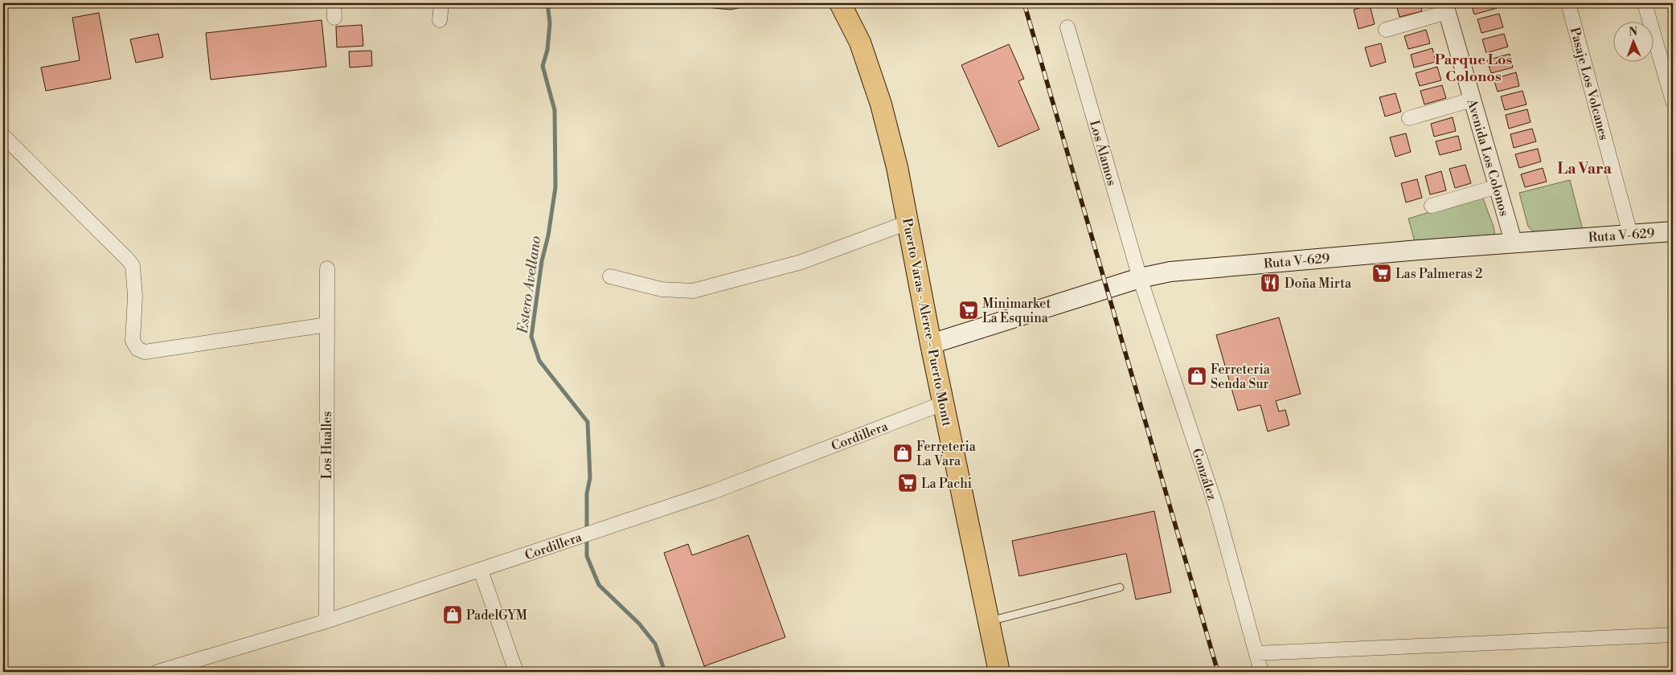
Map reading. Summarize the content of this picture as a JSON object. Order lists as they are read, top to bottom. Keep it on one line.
{"streets":{"main road":["Ruta V-629","Puerto Varas - Alerce - Puerto Montt"],"street":["Pasaje Los Volcanes","Los Álamos","Avenida Los Colonos","Cordillera","Los Hualles","González"]},"crossings":[["Pasaje Los Volcanes","Ruta V-629"],["Los Álamos","Ruta V-629"],["Los Álamos","González"],["Avenida Los Colonos","Ruta V-629"],["Ruta V-629","Puerto Varas - Alerce - Puerto Montt"],["Ruta V-629","González"],["Puerto Varas - Alerce - Puerto Montt","Cordillera"],["Cordillera","Los Hualles"]],"districts":["Parque Los Colonos","La Vara"],"water":["Estero Avellano"],"places":{"supermarket":["Las Palmeras 2","Minimarket La Esquina","La Pachi"],"restaurant":["Doña Mirta"],"shop":["Ferreteria Senda Sur","Ferreteria La Vara","PadelGYM"]},"north":"top"}
